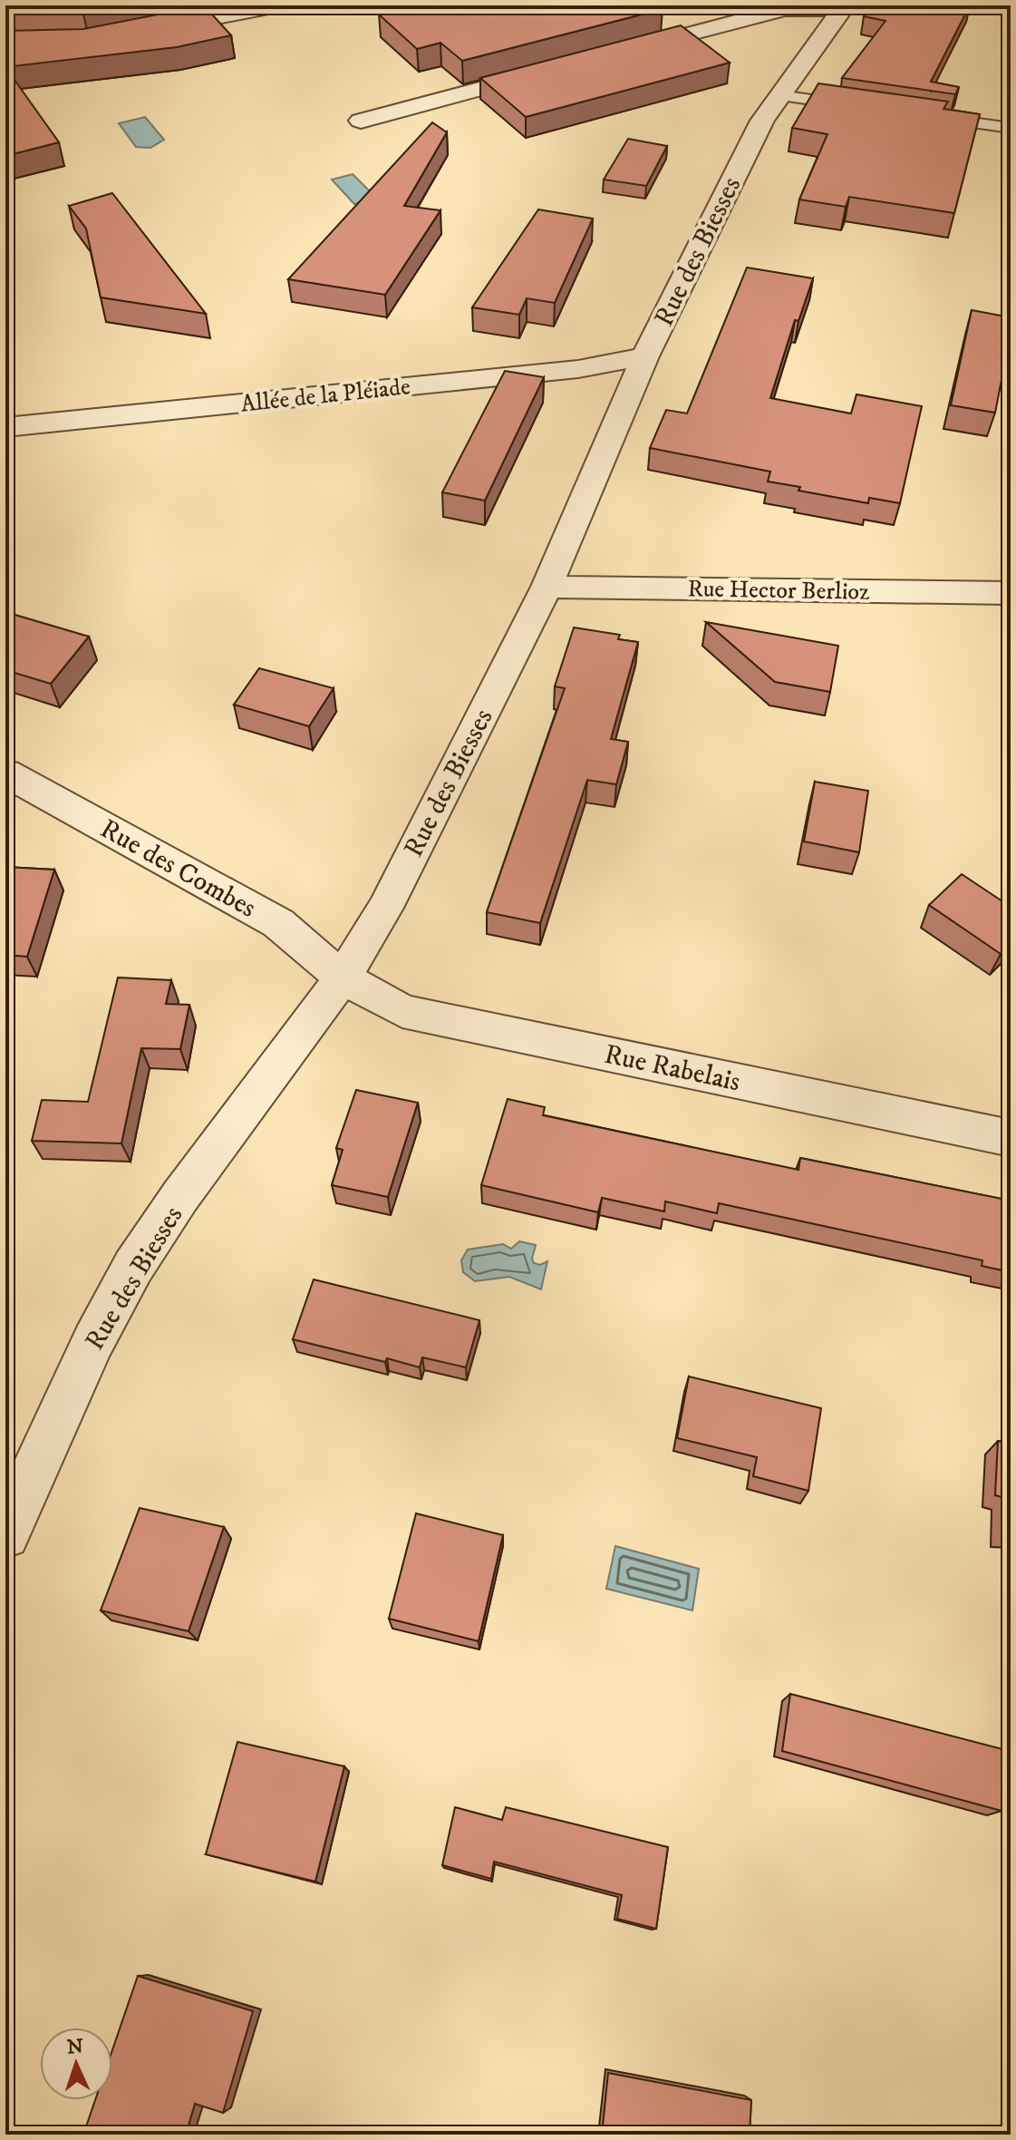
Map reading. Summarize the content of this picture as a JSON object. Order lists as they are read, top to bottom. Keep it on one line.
{"streets":{"street":["Rue des Biesses","Allée de la Pléiade","Rue Hector Berlioz","Rue des Combes","Rue Rabelais"]},"crossings":[["Rue des Biesses","Allée de la Pléiade"],["Rue des Biesses","Rue Hector Berlioz"],["Rue des Biesses","Rue des Combes"],["Rue des Biesses","Rue Rabelais"],["Rue des Combes","Rue Rabelais"]],"north":"top"}
